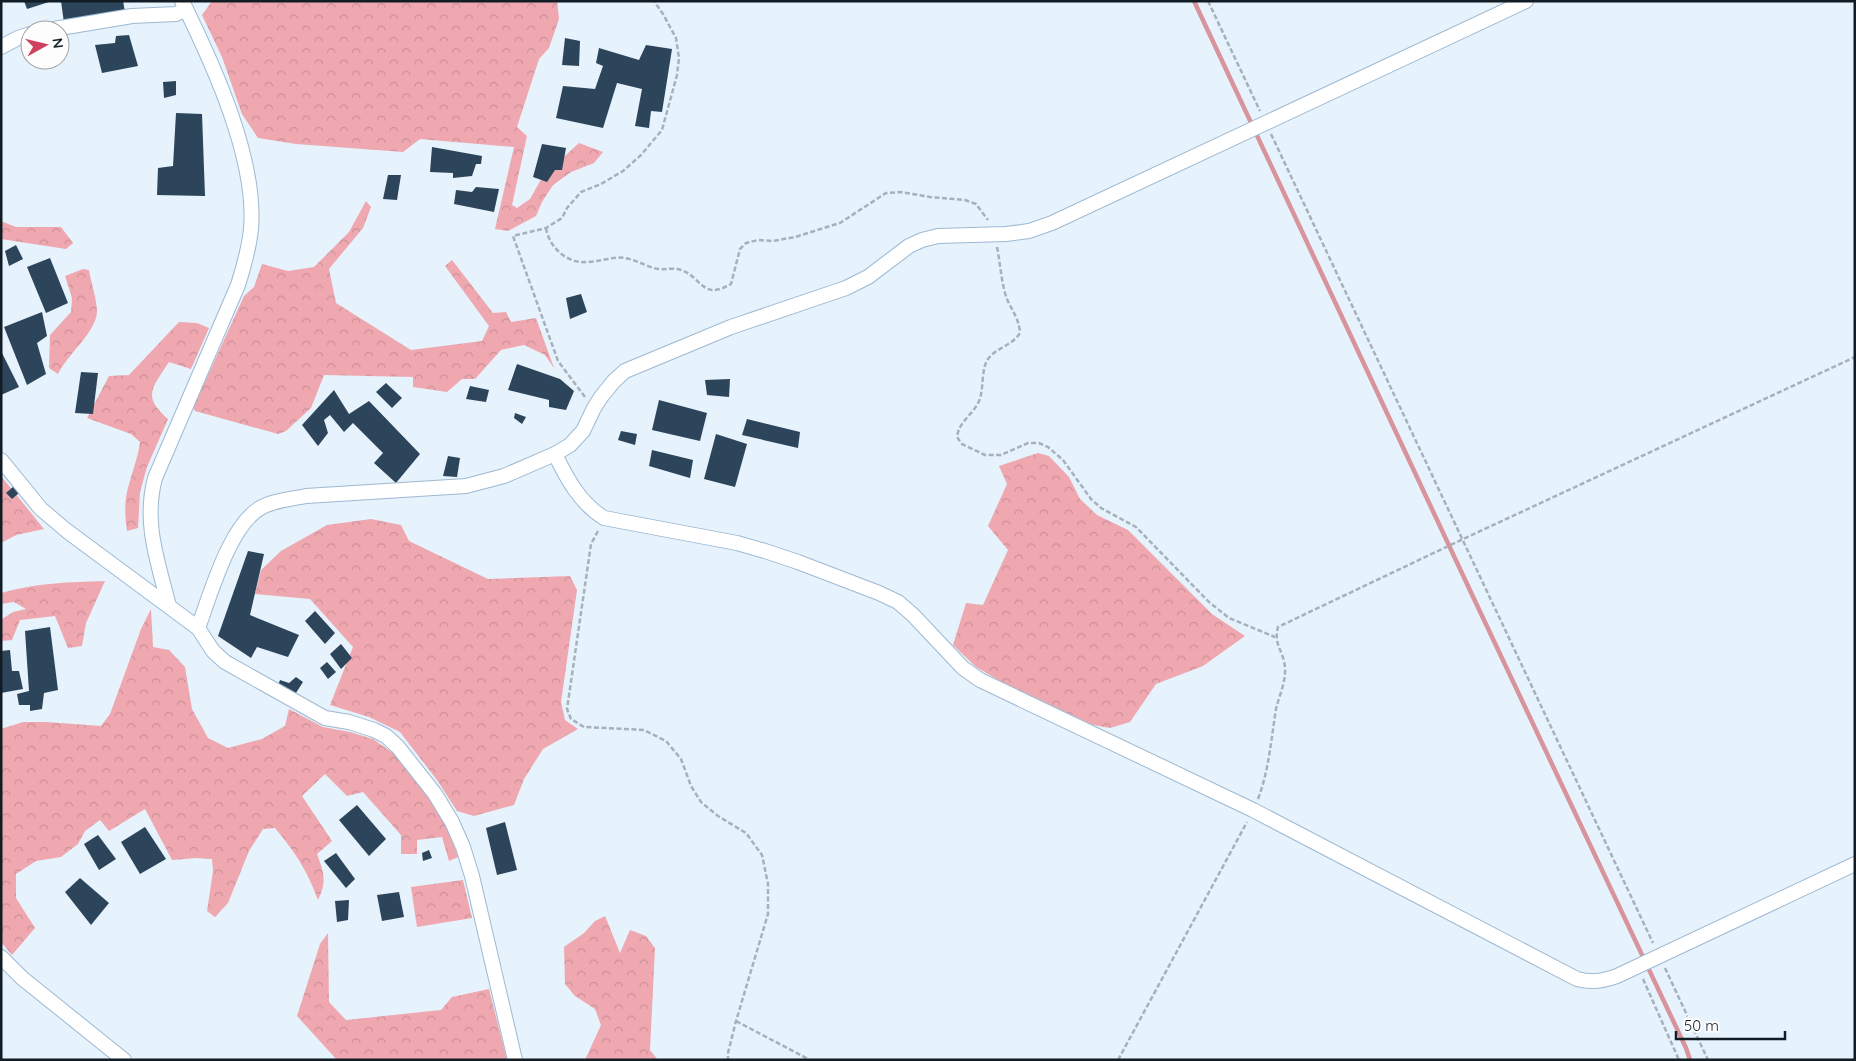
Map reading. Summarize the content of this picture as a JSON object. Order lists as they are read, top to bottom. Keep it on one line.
{"scale_bar":"50 m","north":"right"}
